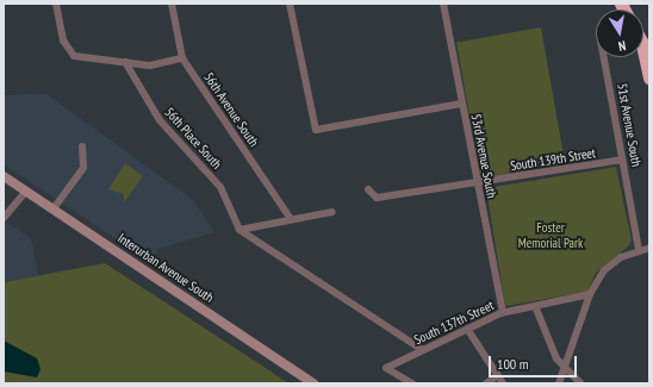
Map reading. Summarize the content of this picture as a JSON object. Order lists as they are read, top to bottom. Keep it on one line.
{"streets":{"main road":["Interurban Avenue South"],"street":["56th Avenue South","51st Avenue South","56th Place South","53rd Avenue South","South 139th Street","South 137th Street"]},"crossings":[["51st Avenue South","South 139th Street"],["53rd Avenue South","South 139th Street"],["53rd Avenue South","South 137th Street"]],"parks":["Foster Memorial Park"],"scale_bar":"100 m","north":"bottom"}
